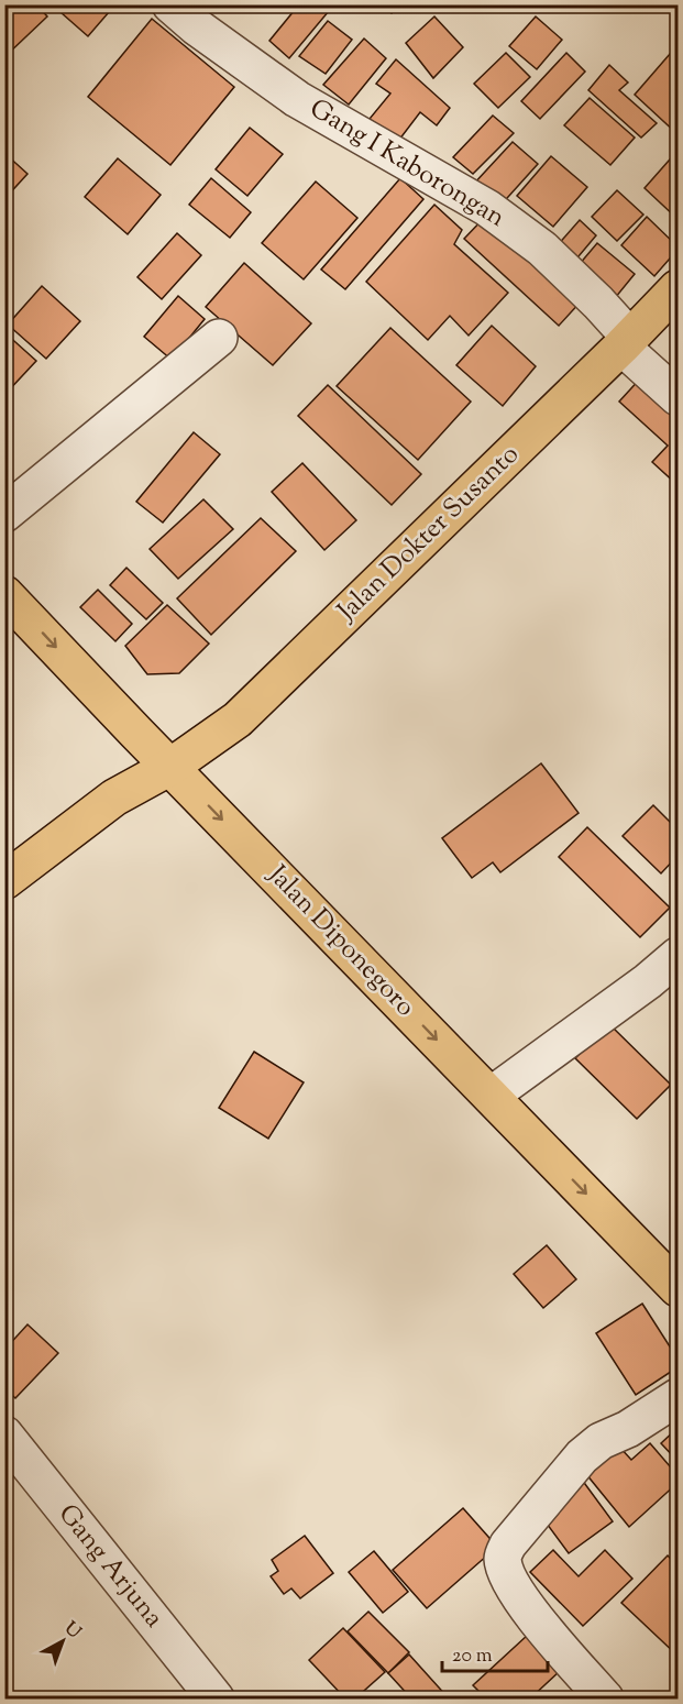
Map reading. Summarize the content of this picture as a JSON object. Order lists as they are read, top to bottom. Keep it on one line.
{"streets":{"main road":["Jalan Dokter Susanto","Jalan Diponegoro"],"street":["Gang I Kaborongan","Gang Arjuna"]},"crossings":[["Gang I Kaborongan","Jalan Dokter Susanto"],["Jalan Dokter Susanto","Jalan Diponegoro"]],"one_way":["Jalan Diponegoro"],"scale_bar":"20 m","north":"top right"}
